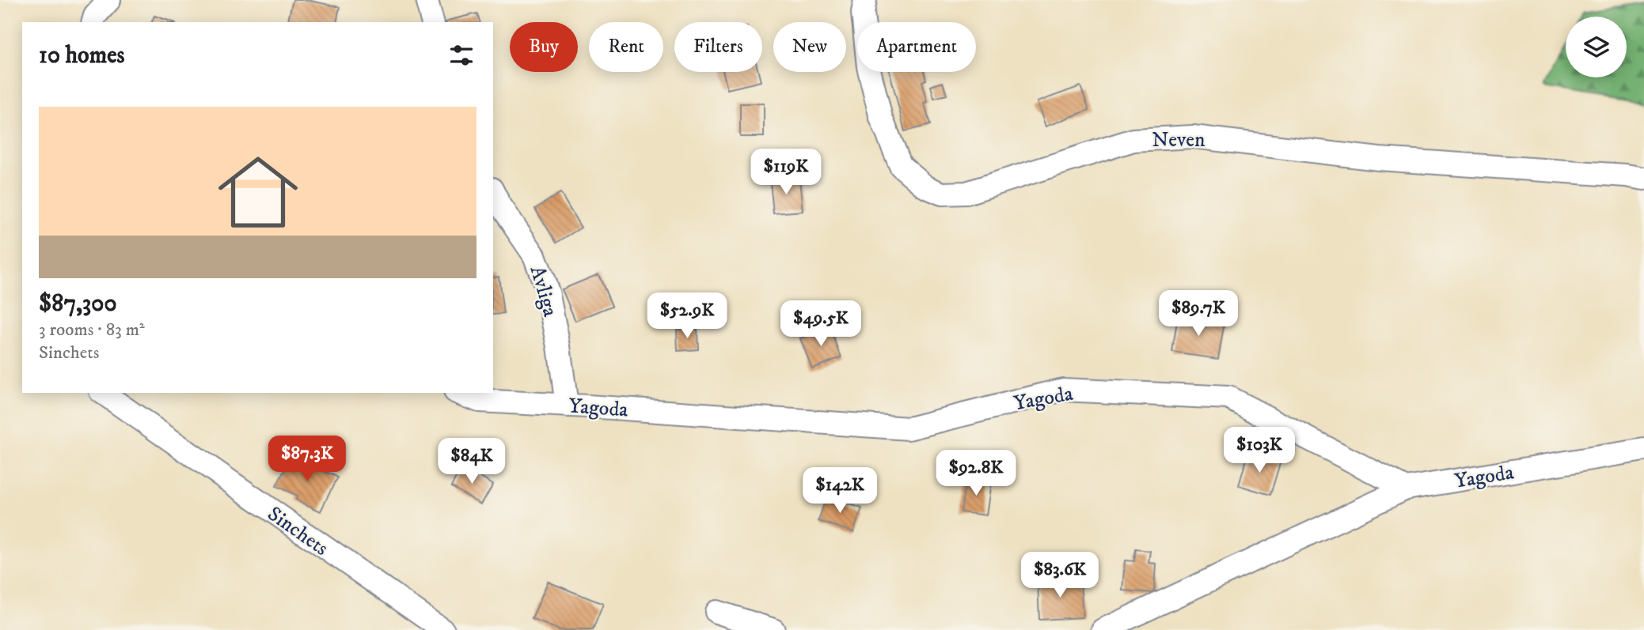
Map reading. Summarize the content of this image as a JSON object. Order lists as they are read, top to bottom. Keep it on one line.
{"streets":{"street":["Neven","Avliga","Yagoda","Sinchets"]},"crossings":[["Avliga","Yagoda"]],"page":{"chip":["Buy","Rent","Filters","New","Apartment"],"heading":"10 homes","list":[{"name":"$87,300","note":"3 rooms · 83 m² · Sinchets"}],"price":["$119K","$89.7K","$52.9K","$49.5K","$103K","$87.3K","$84K","$92.8K","$142K","$83.6K"]}}
